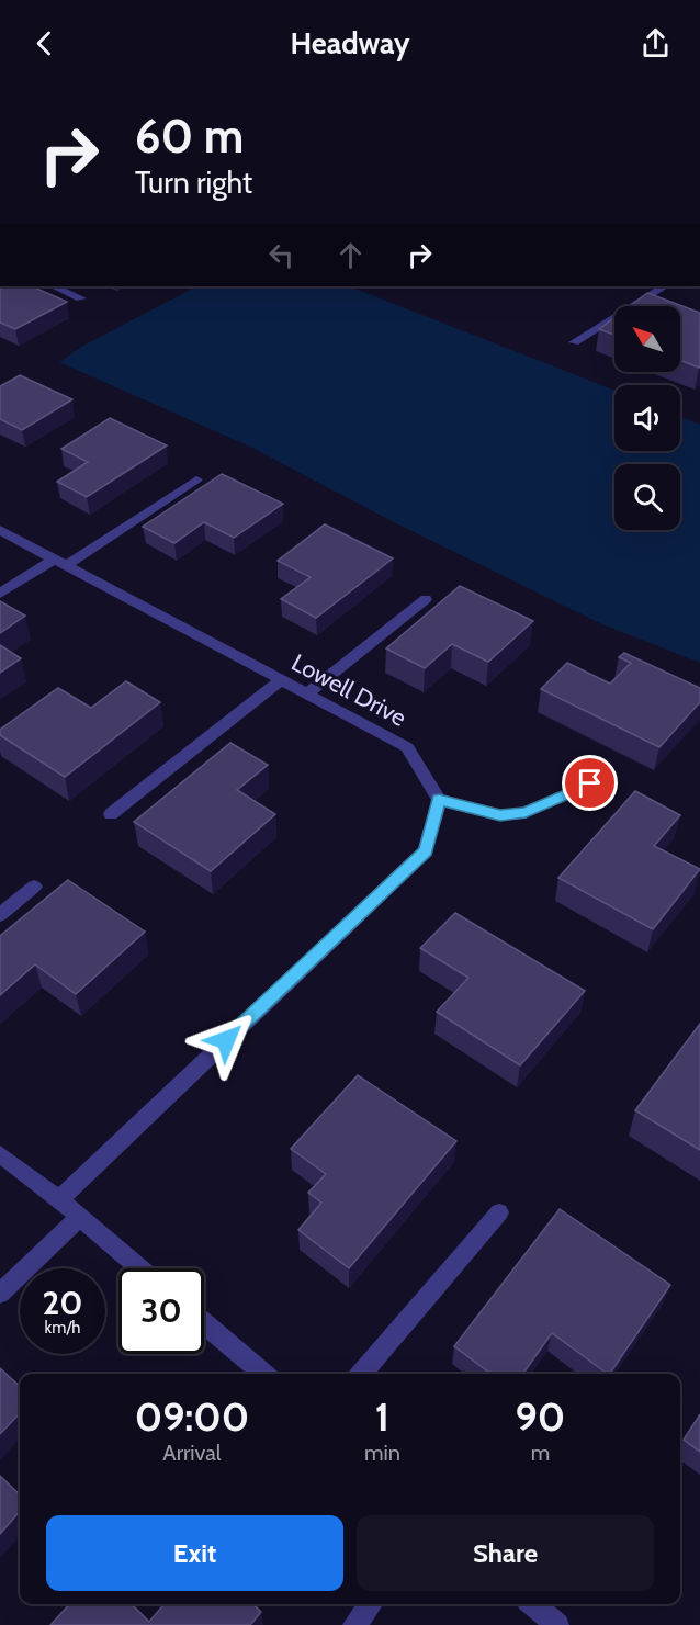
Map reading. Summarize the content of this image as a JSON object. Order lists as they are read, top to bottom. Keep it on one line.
{"streets":{"street":["Lowell Drive"]},"north":"top left","page":{"header":"Headway","turn":["60 m","Turn right"],"speed":"20 km/h","limit":"30","eta":["09:00","Arrival","1","min","90","m"],"buttons":["Exit","Share"]}}
